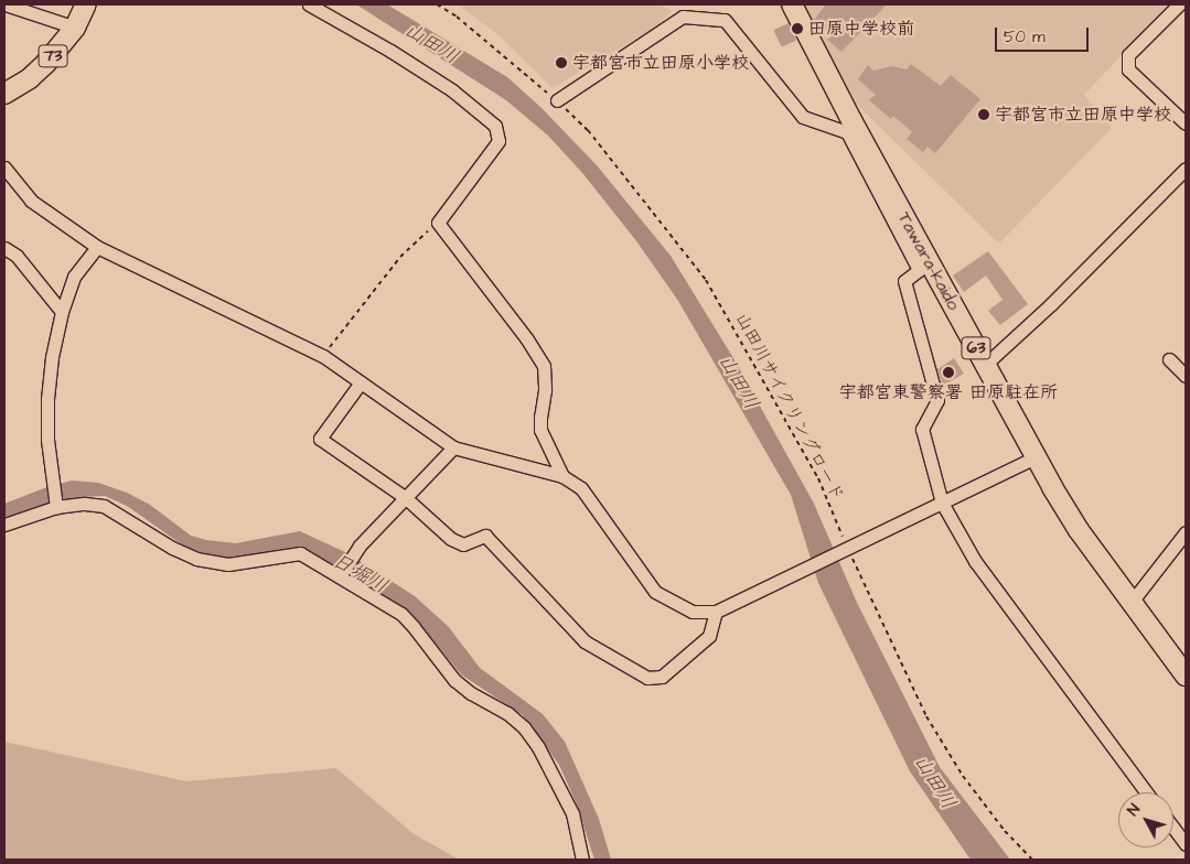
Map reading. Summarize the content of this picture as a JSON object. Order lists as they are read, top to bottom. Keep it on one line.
{"streets":{"main road":["73","Tawara-kaido","63"],"path":["山田川サイクリングロード"]},"water":["山田川","日堀川"],"places":["田原中学校前","宇都宮市立田原小学校","宇都宮市立田原中学校","宇都宮東警察署 田原駐在所"],"scale_bar":"50 m","north":"top left"}
